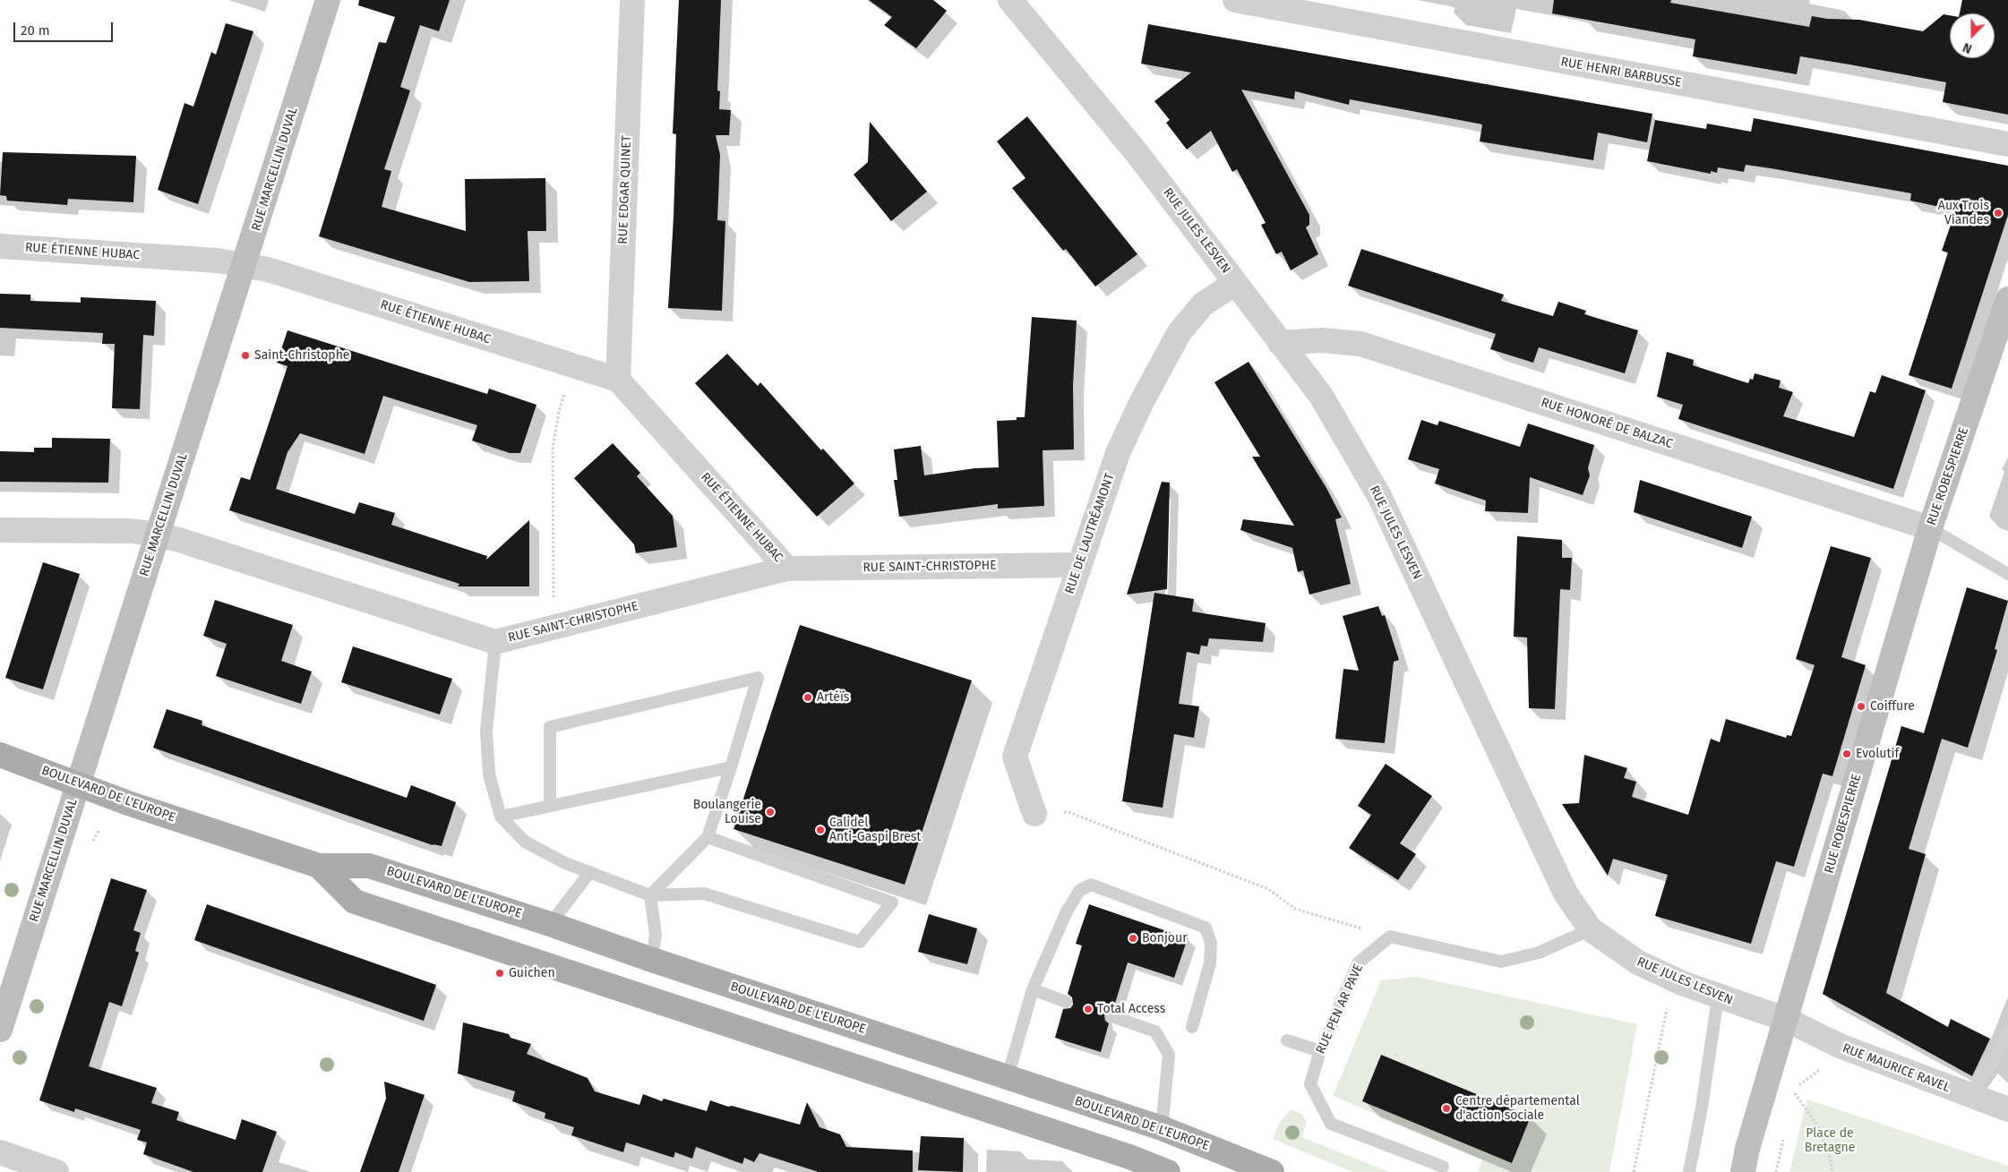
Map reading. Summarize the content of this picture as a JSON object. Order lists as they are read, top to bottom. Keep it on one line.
{"streets":{"main road":["RUE MARCELLIN DUVAL","RUE ROBESPIERRE","BOULEVARD DE L'EUROPE"],"street":["RUE HENRI BARBUSSE","RUE EDGAR QUINET","RUE JULES LESVEN","RUE ÉTIENNE HUBAC","RUE HONORÉ DE BALZAC","RUE DE LAUTRÉAMONT","RUE SAINT-CHRISTOPHE","RUE MAURICE RAVEL"],"lane":["RUE PEN AR PAVE"]},"crossings":[["RUE MARCELLIN DUVAL","RUE ÉTIENNE HUBAC"],["RUE MARCELLIN DUVAL","RUE SAINT-CHRISTOPHE"],["RUE MARCELLIN DUVAL","BOULEVARD DE L'EUROPE"],["RUE EDGAR QUINET","RUE ÉTIENNE HUBAC"],["RUE JULES LESVEN","RUE HONORÉ DE BALZAC"],["RUE JULES LESVEN","RUE ROBESPIERRE"],["RUE JULES LESVEN","RUE DE LAUTRÉAMONT"],["RUE JULES LESVEN","RUE MAURICE RAVEL"],["RUE ÉTIENNE HUBAC","RUE SAINT-CHRISTOPHE"],["RUE HONORÉ DE BALZAC","RUE ROBESPIERRE"],["RUE ROBESPIERRE","RUE MAURICE RAVEL"],["RUE DE LAUTRÉAMONT","RUE SAINT-CHRISTOPHE"]],"parks":["Place de Bretagne"],"places":["Aux Trois Viandes","Saint-Christophe","Artéïs","Coiffure","Evolutif","Boulangerie Louise","Calidel Anti-Gaspi Brest","Bonjour","Guichen","Total Access","Centre départemental d'action sociale"],"scale_bar":"20 m","north":"bottom"}
